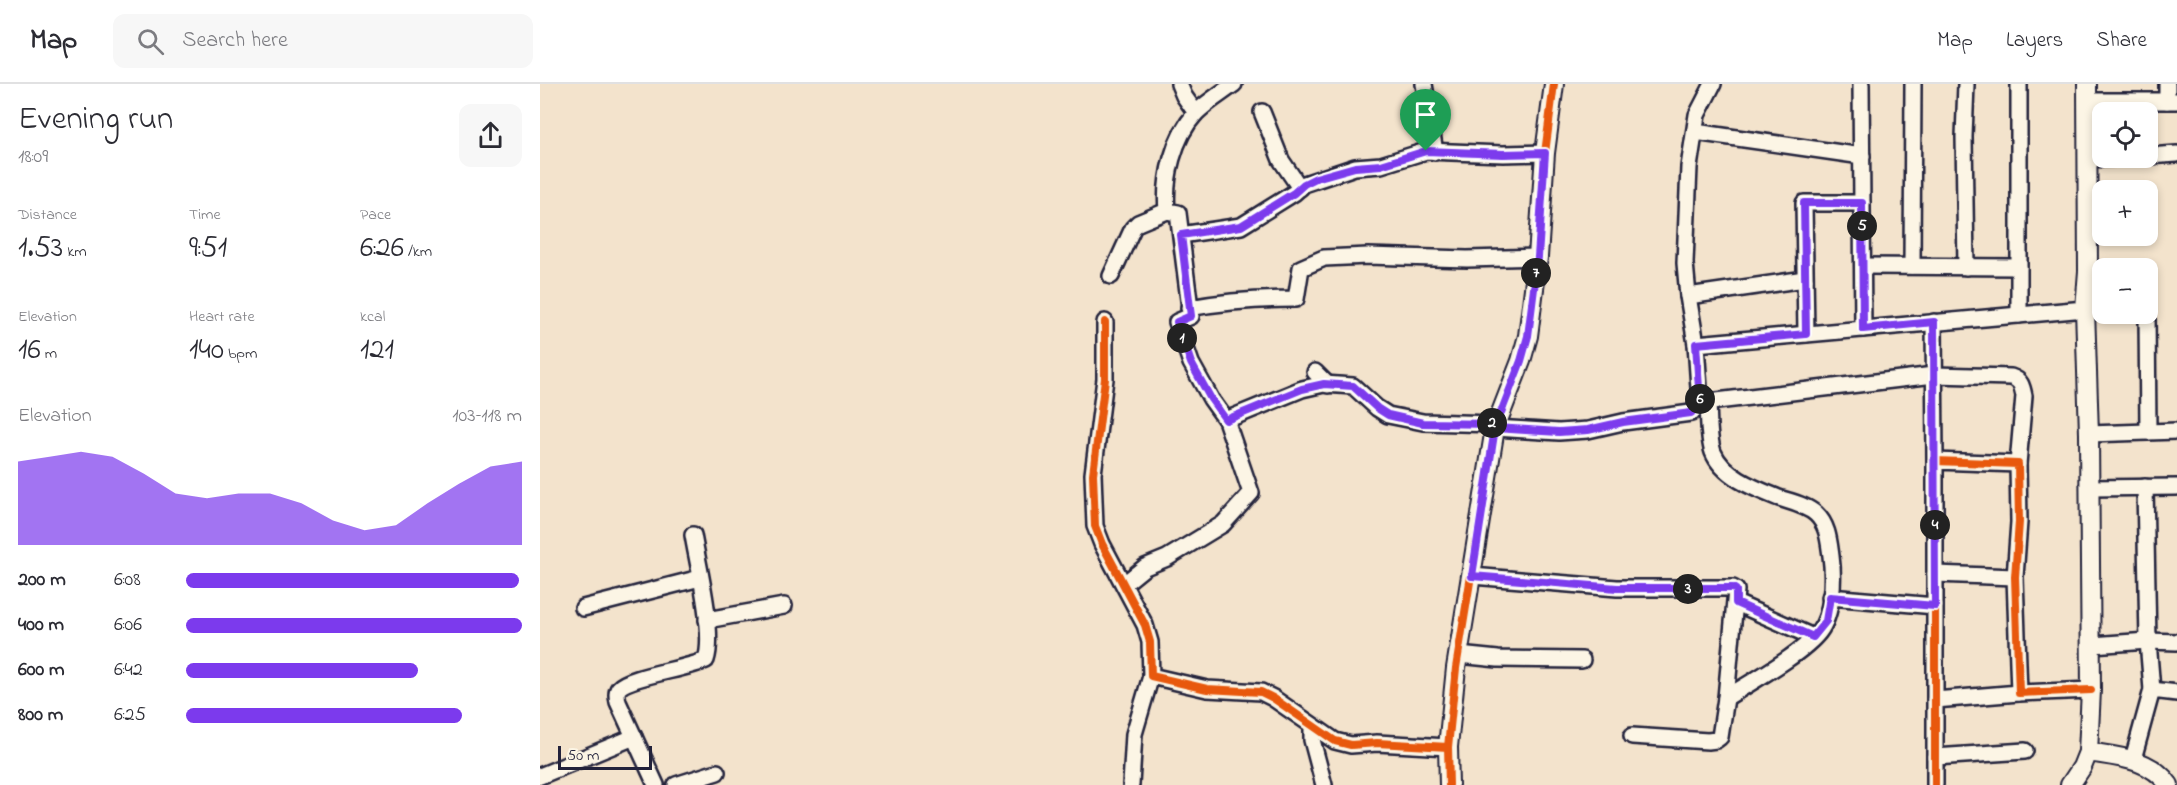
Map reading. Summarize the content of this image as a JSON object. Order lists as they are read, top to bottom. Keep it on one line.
{"scale_bar":"50 m","page":{"header":"Map","search":"Search here","nav":["Map","Layers","Share"],"heading":["Evening run","18:09"],"map_buttons":["+","−"],"stats":[["Distance","1.53 km"],["Time","9:51"],["Pace","6:26 /km"],["Elevation","16 m"],["Heart rate","140 bpm"],["kcal","121"]],"pins":["5","7","1","6","2","4","3"],"chart":["Elevation","103–118 m"],"list":[{"name":"200 m","note":"6:08"},{"name":"400 m","note":"6:06"},{"name":"600 m","note":"6:42"},{"name":"800 m","note":"6:25"}],"scale":"50 m"}}
